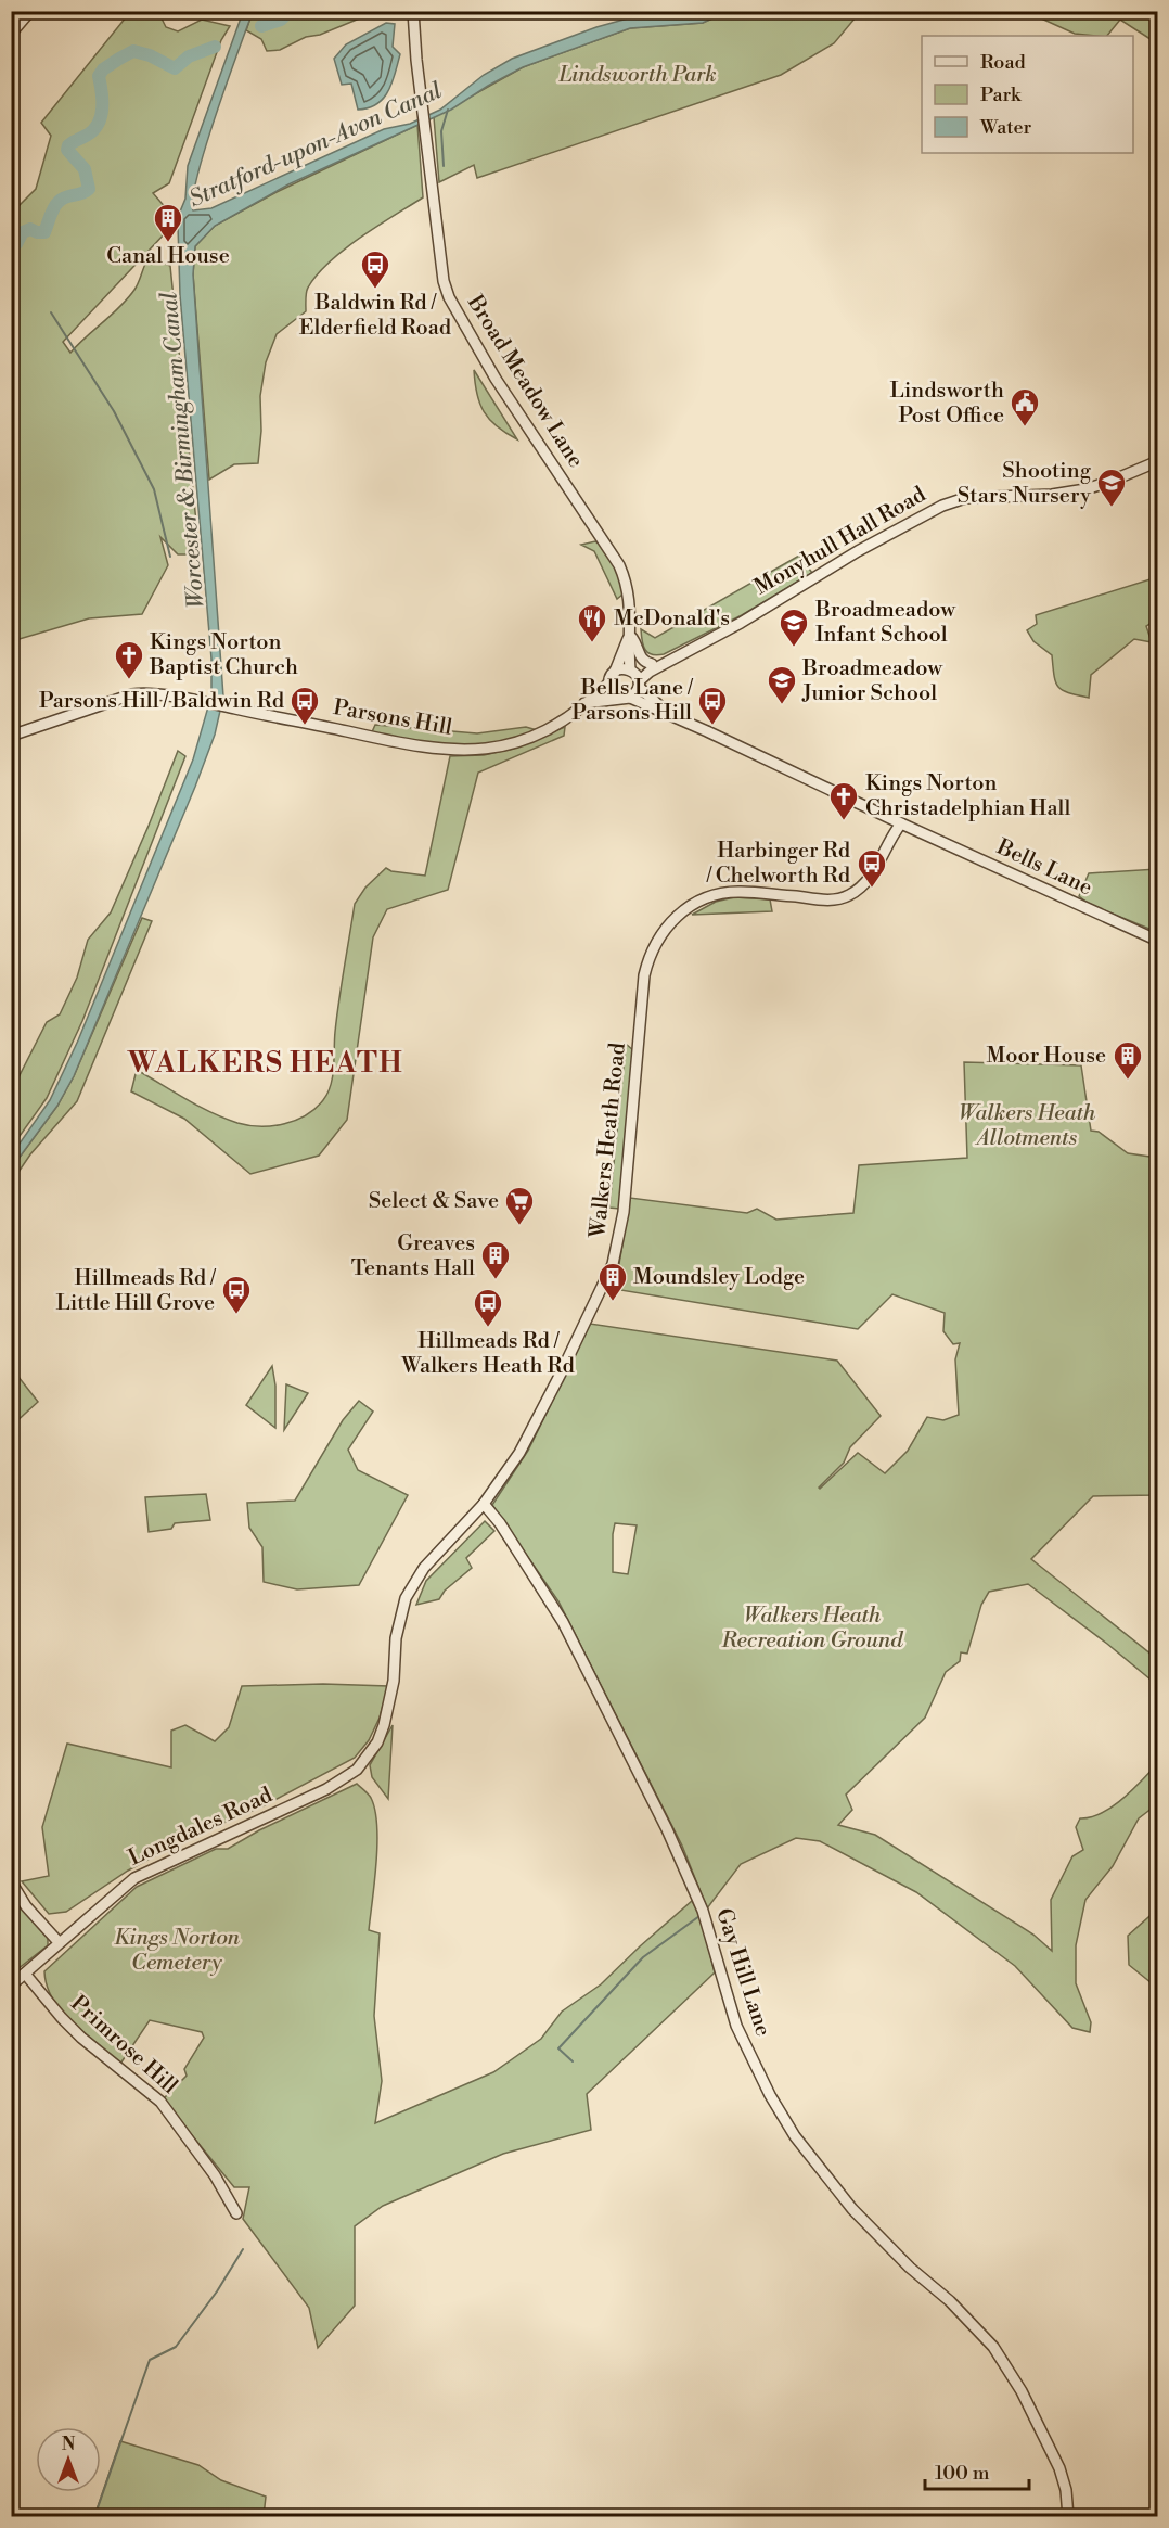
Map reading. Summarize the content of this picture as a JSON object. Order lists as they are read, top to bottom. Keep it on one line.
{"streets":{"street":["Broad Meadow Lane","Monyhull Hall Road","Parsons Hill","Bells Lane","Walkers Heath Road","Longdales Road","Gay Hill Lane","Primrose Hill"]},"crossings":[["Broad Meadow Lane","Monyhull Hall Road"],["Broad Meadow Lane","Parsons Hill"],["Broad Meadow Lane","Bells Lane"],["Monyhull Hall Road","Parsons Hill"],["Monyhull Hall Road","Bells Lane"],["Parsons Hill","Bells Lane"],["Bells Lane","Walkers Heath Road"],["Walkers Heath Road","Longdales Road"],["Walkers Heath Road","Gay Hill Lane"],["Longdales Road","Primrose Hill"]],"districts":["WALKERS HEATH"],"water":["Stratford-upon-Avon Canal","Worcester & Birmingham Canal"],"parks":["Lindsworth Park","Walkers Heath Allotments","Walkers Heath Recreation Ground","Kings Norton Cemetery"],"places":{"building":["Canal House","Moor House","Greaves Tenants Hall","Moundsley Lodge"],"bus stop":["Baldwin Rd / Elderfield Road","Parsons Hill / Baldwin Rd","Bells Lane / Parsons Hill","Harbinger Rd / Chelworth Rd","Hillmeads Rd / Little Hill Grove","Hillmeads Rd / Walkers Heath Rd"],"public building":["Lindsworth Post Office"],"school or university":["Shooting Stars Nursery","Broadmeadow Infant School","Broadmeadow Junior School"],"restaurant":["McDonald's"],"church":["Kings Norton Baptist Church","Kings Norton Christadelphian Hall"],"supermarket":["Select & Save"]},"legend":["Road","Park","Water"],"scale_bar":"100 m","north":"top"}
